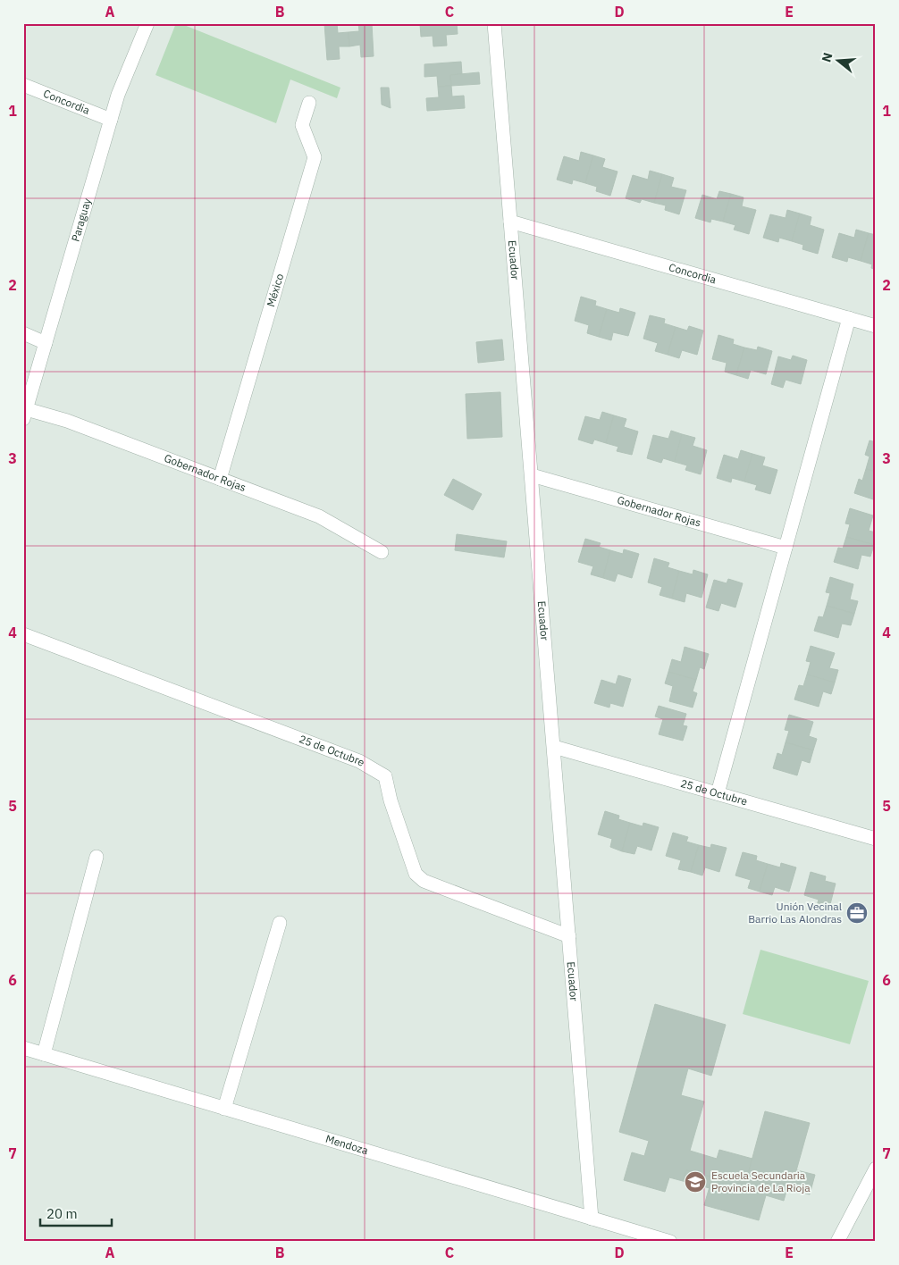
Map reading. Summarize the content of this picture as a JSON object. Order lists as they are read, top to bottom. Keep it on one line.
{"streets":{"street":["Concordia","Paraguay","Ecuador","México","Gobernador Rojas","25 de Octubre","Mendoza"]},"crossings":[["Concordia","Paraguay"],["Concordia","Ecuador"],["Paraguay","Gobernador Rojas"],["Ecuador","Gobernador Rojas"],["Ecuador","25 de Octubre"],["Ecuador","Mendoza"],["México","Gobernador Rojas"]],"places":{"office":["Unión Vecinal Barrio Las Alondras"],"school or university":["Escuela Secundaria Provincia de La Rioja"]},"scale_bar":"20 m","north":"left","grid":{"columns":["A","B","C","D","E"],"rows":["1","2","3","4","5","6","7"]}}
